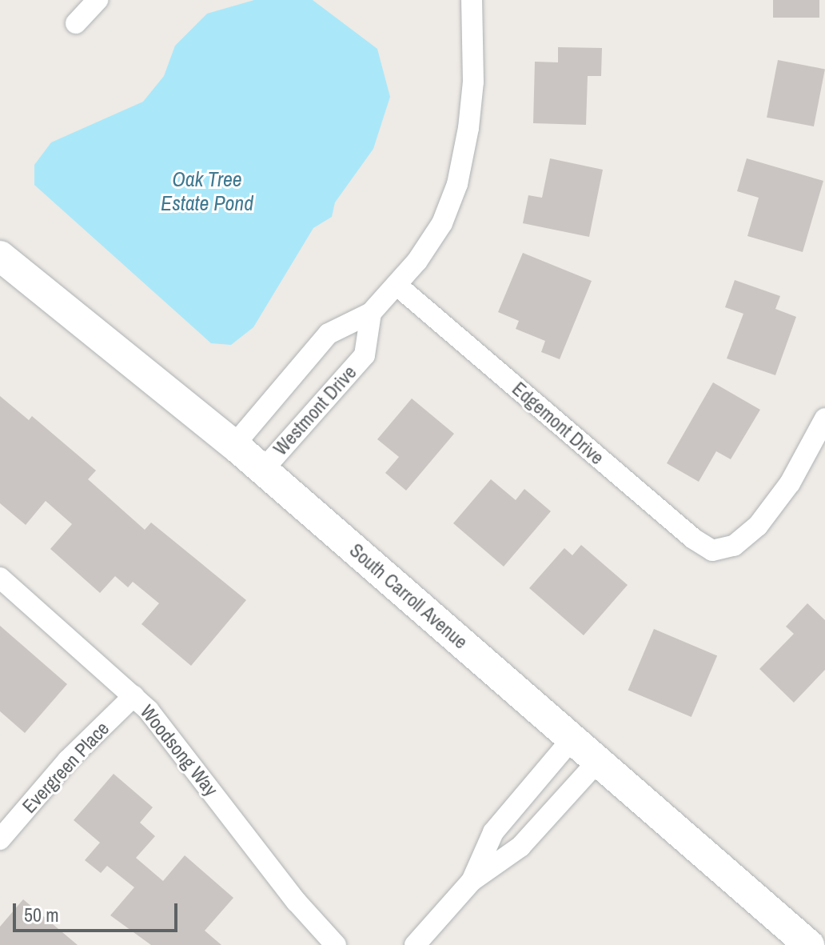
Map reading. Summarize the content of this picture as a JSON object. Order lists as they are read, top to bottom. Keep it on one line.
{"streets":{"main road":["South Carroll Avenue"],"street":["Westmont Drive","Edgemont Drive","Woodsong Way","Evergreen Place"]},"crossings":[["Westmont Drive","Edgemont Drive"],["Westmont Drive","South Carroll Avenue"],["Woodsong Way","Evergreen Place"]],"water":["Oak Tree Estate Pond"],"scale_bar":"50 m"}
